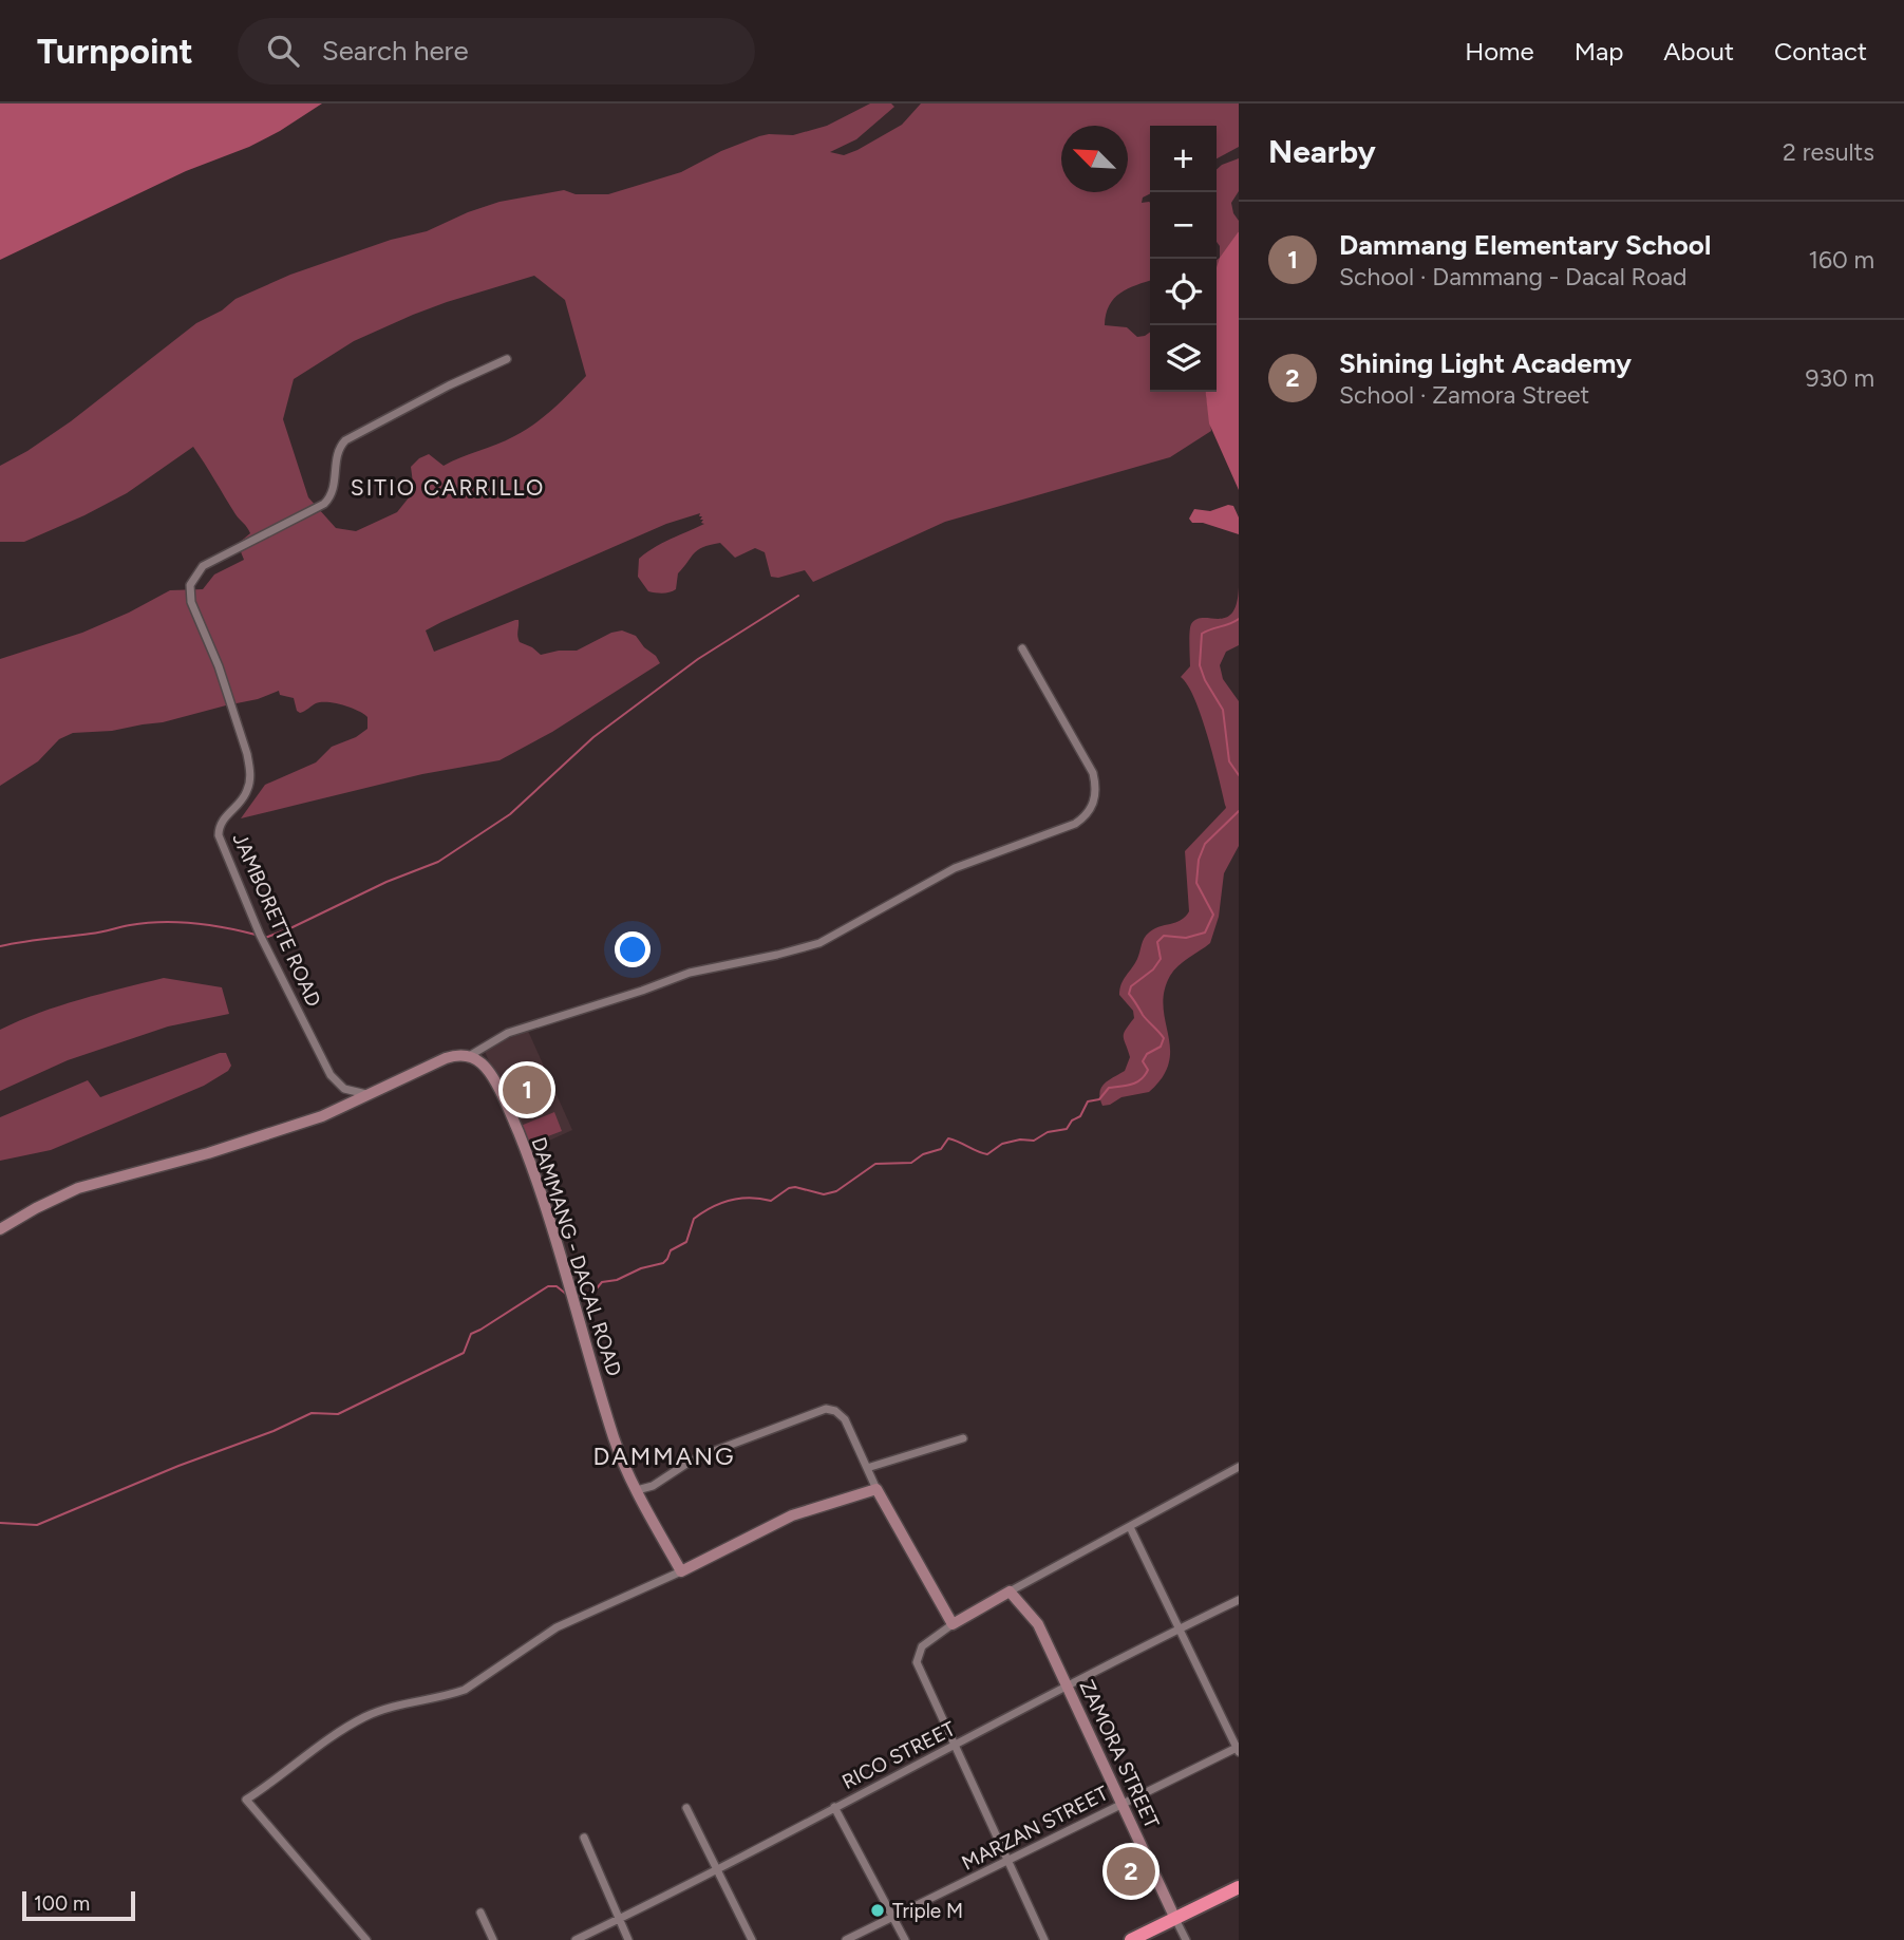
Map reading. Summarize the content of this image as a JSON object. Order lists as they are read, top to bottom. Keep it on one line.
{"streets":{"street":["JAMBORETTE ROAD","DAMMANG - DACAL ROAD","ZAMORA STREET","RICO STREET","MARZAN STREET"]},"crossings":[["ZAMORA STREET","RICO STREET"],["ZAMORA STREET","MARZAN STREET"]],"districts":["SITIO CARRILLO","DAMMANG"],"places":["Triple M"],"scale_bar":"100 m","north":"top left","page":{"header":"Turnpoint","search":"Search here","nav":["Home","Map","About","Contact"],"heading":["Nearby","2 results"],"map_buttons":["+","−"],"list":[{"mark":"1","name":"Dammang Elementary School","note":"School · Dammang - Dacal Road","value":"160 m"},{"mark":"2","name":"Shining Light Academy","note":"School · Zamora Street","value":"930 m"}],"pins":["1","2"],"scale":"100 m"}}
